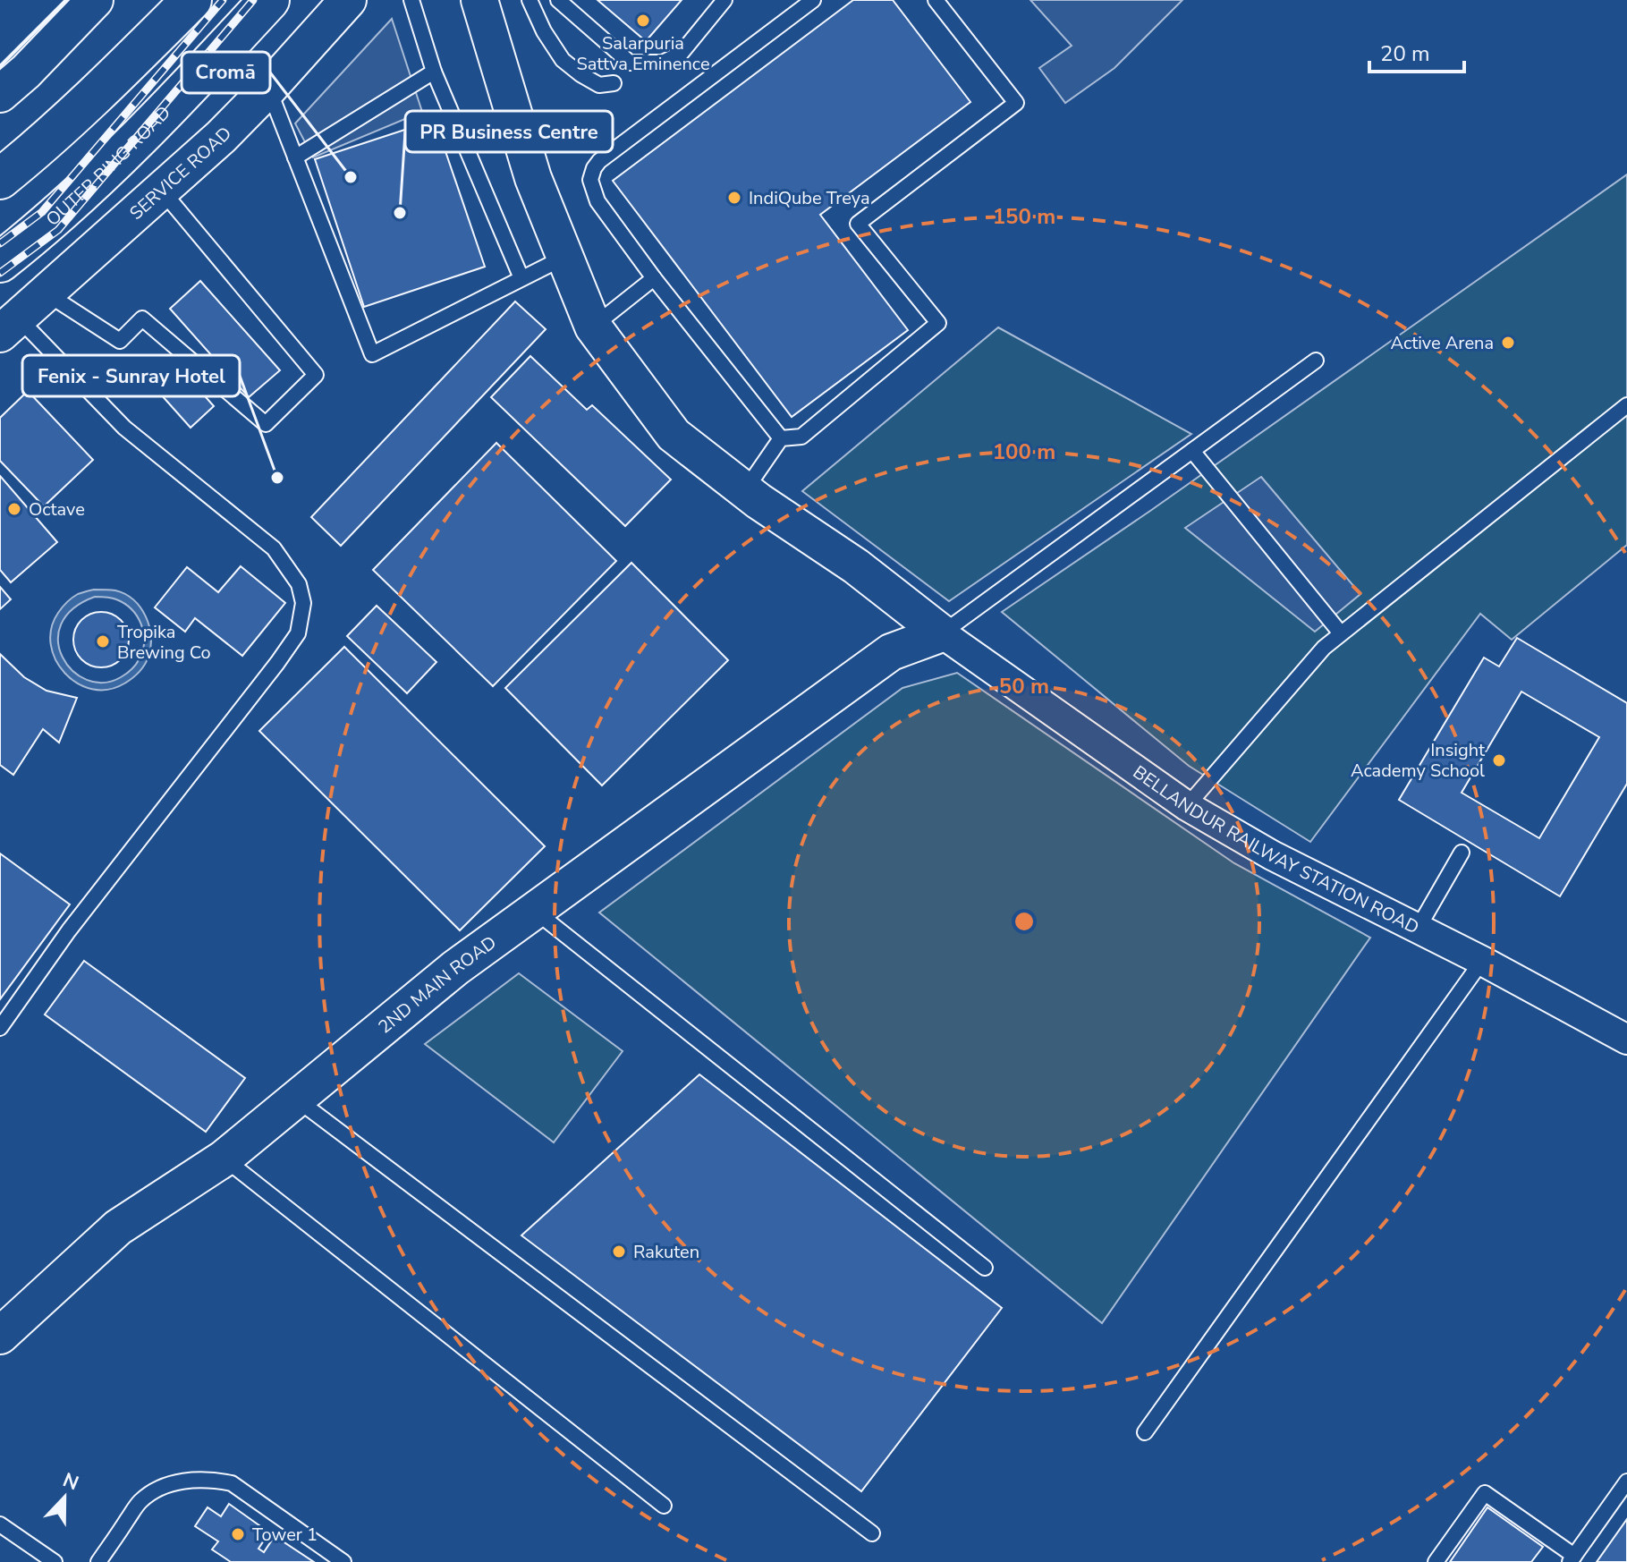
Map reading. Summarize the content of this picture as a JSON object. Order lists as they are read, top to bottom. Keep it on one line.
{"streets":{"highway":["OUTER RING ROAD"],"street":["SERVICE ROAD","BELLANDUR RAILWAY STATION ROAD","2ND MAIN ROAD"]},"crossings":[["BELLANDUR RAILWAY STATION ROAD","2ND MAIN ROAD"]],"places":["Salarpuria Sattva Eminence","Cromā","IndiQube Treya","PR Business Centre","Active Arena","Fenix - Sunray Hotel","Octave","Tropika Brewing Co","Insight Academy School","Rakuten","Tower 1"],"scale_bar":"20 m","north":"top","rings":["150 m","100 m","50 m"]}
